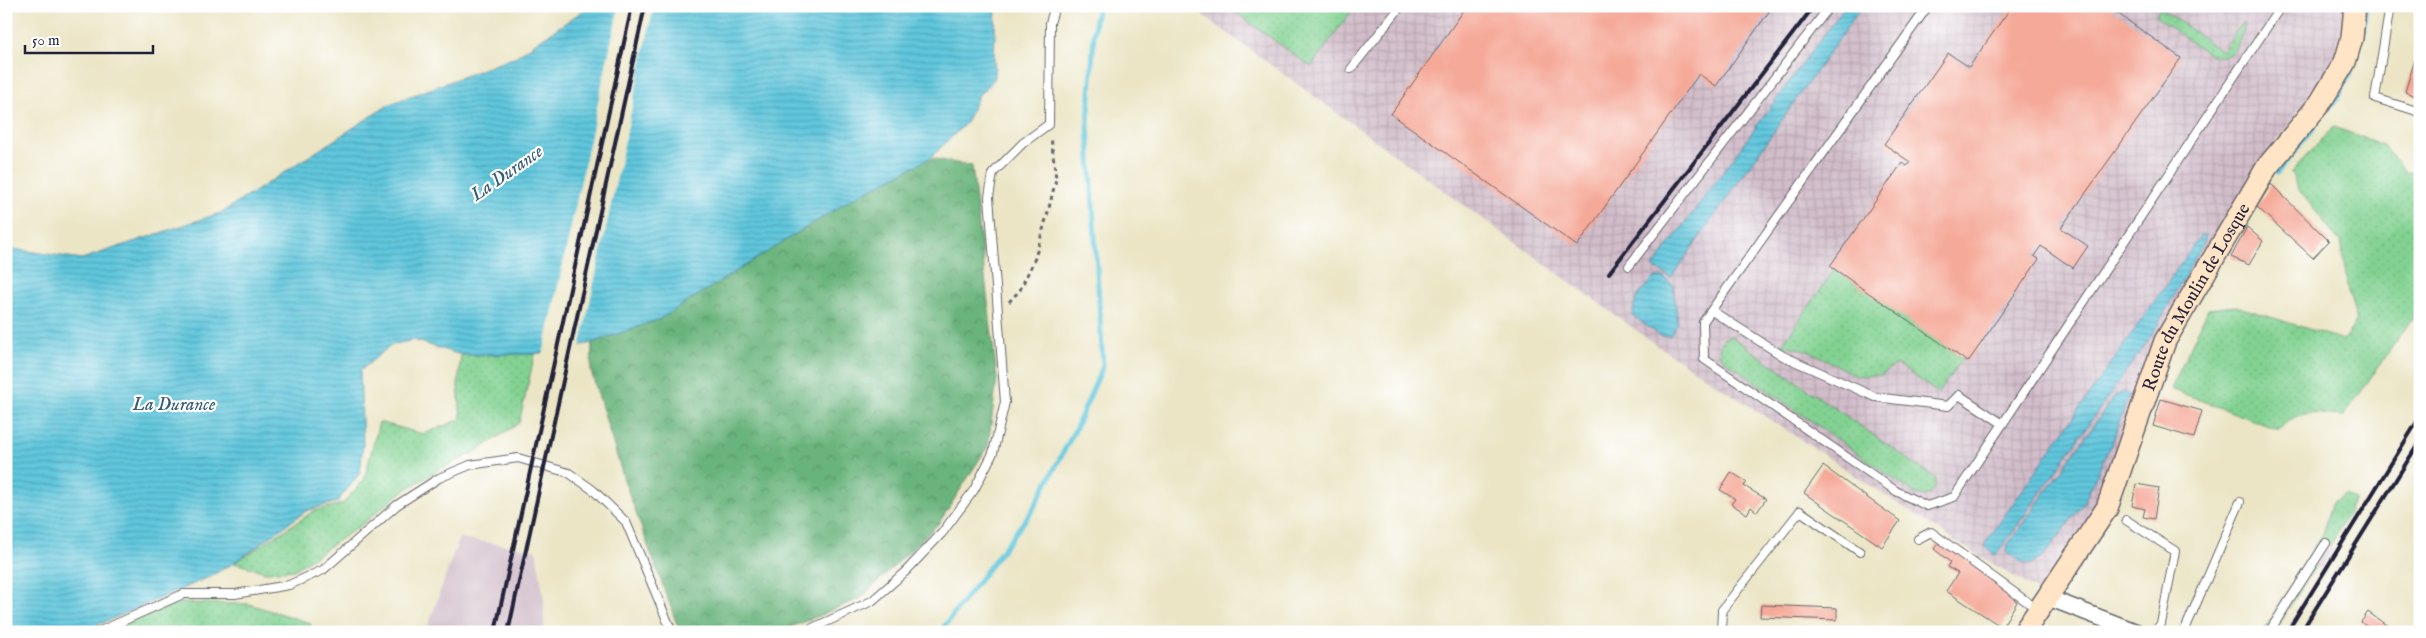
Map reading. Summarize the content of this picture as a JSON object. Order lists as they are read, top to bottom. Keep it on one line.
{"streets":{"street":["Route du Moulin de Losque"]},"water":["La Durance"],"scale_bar":"50 m"}
